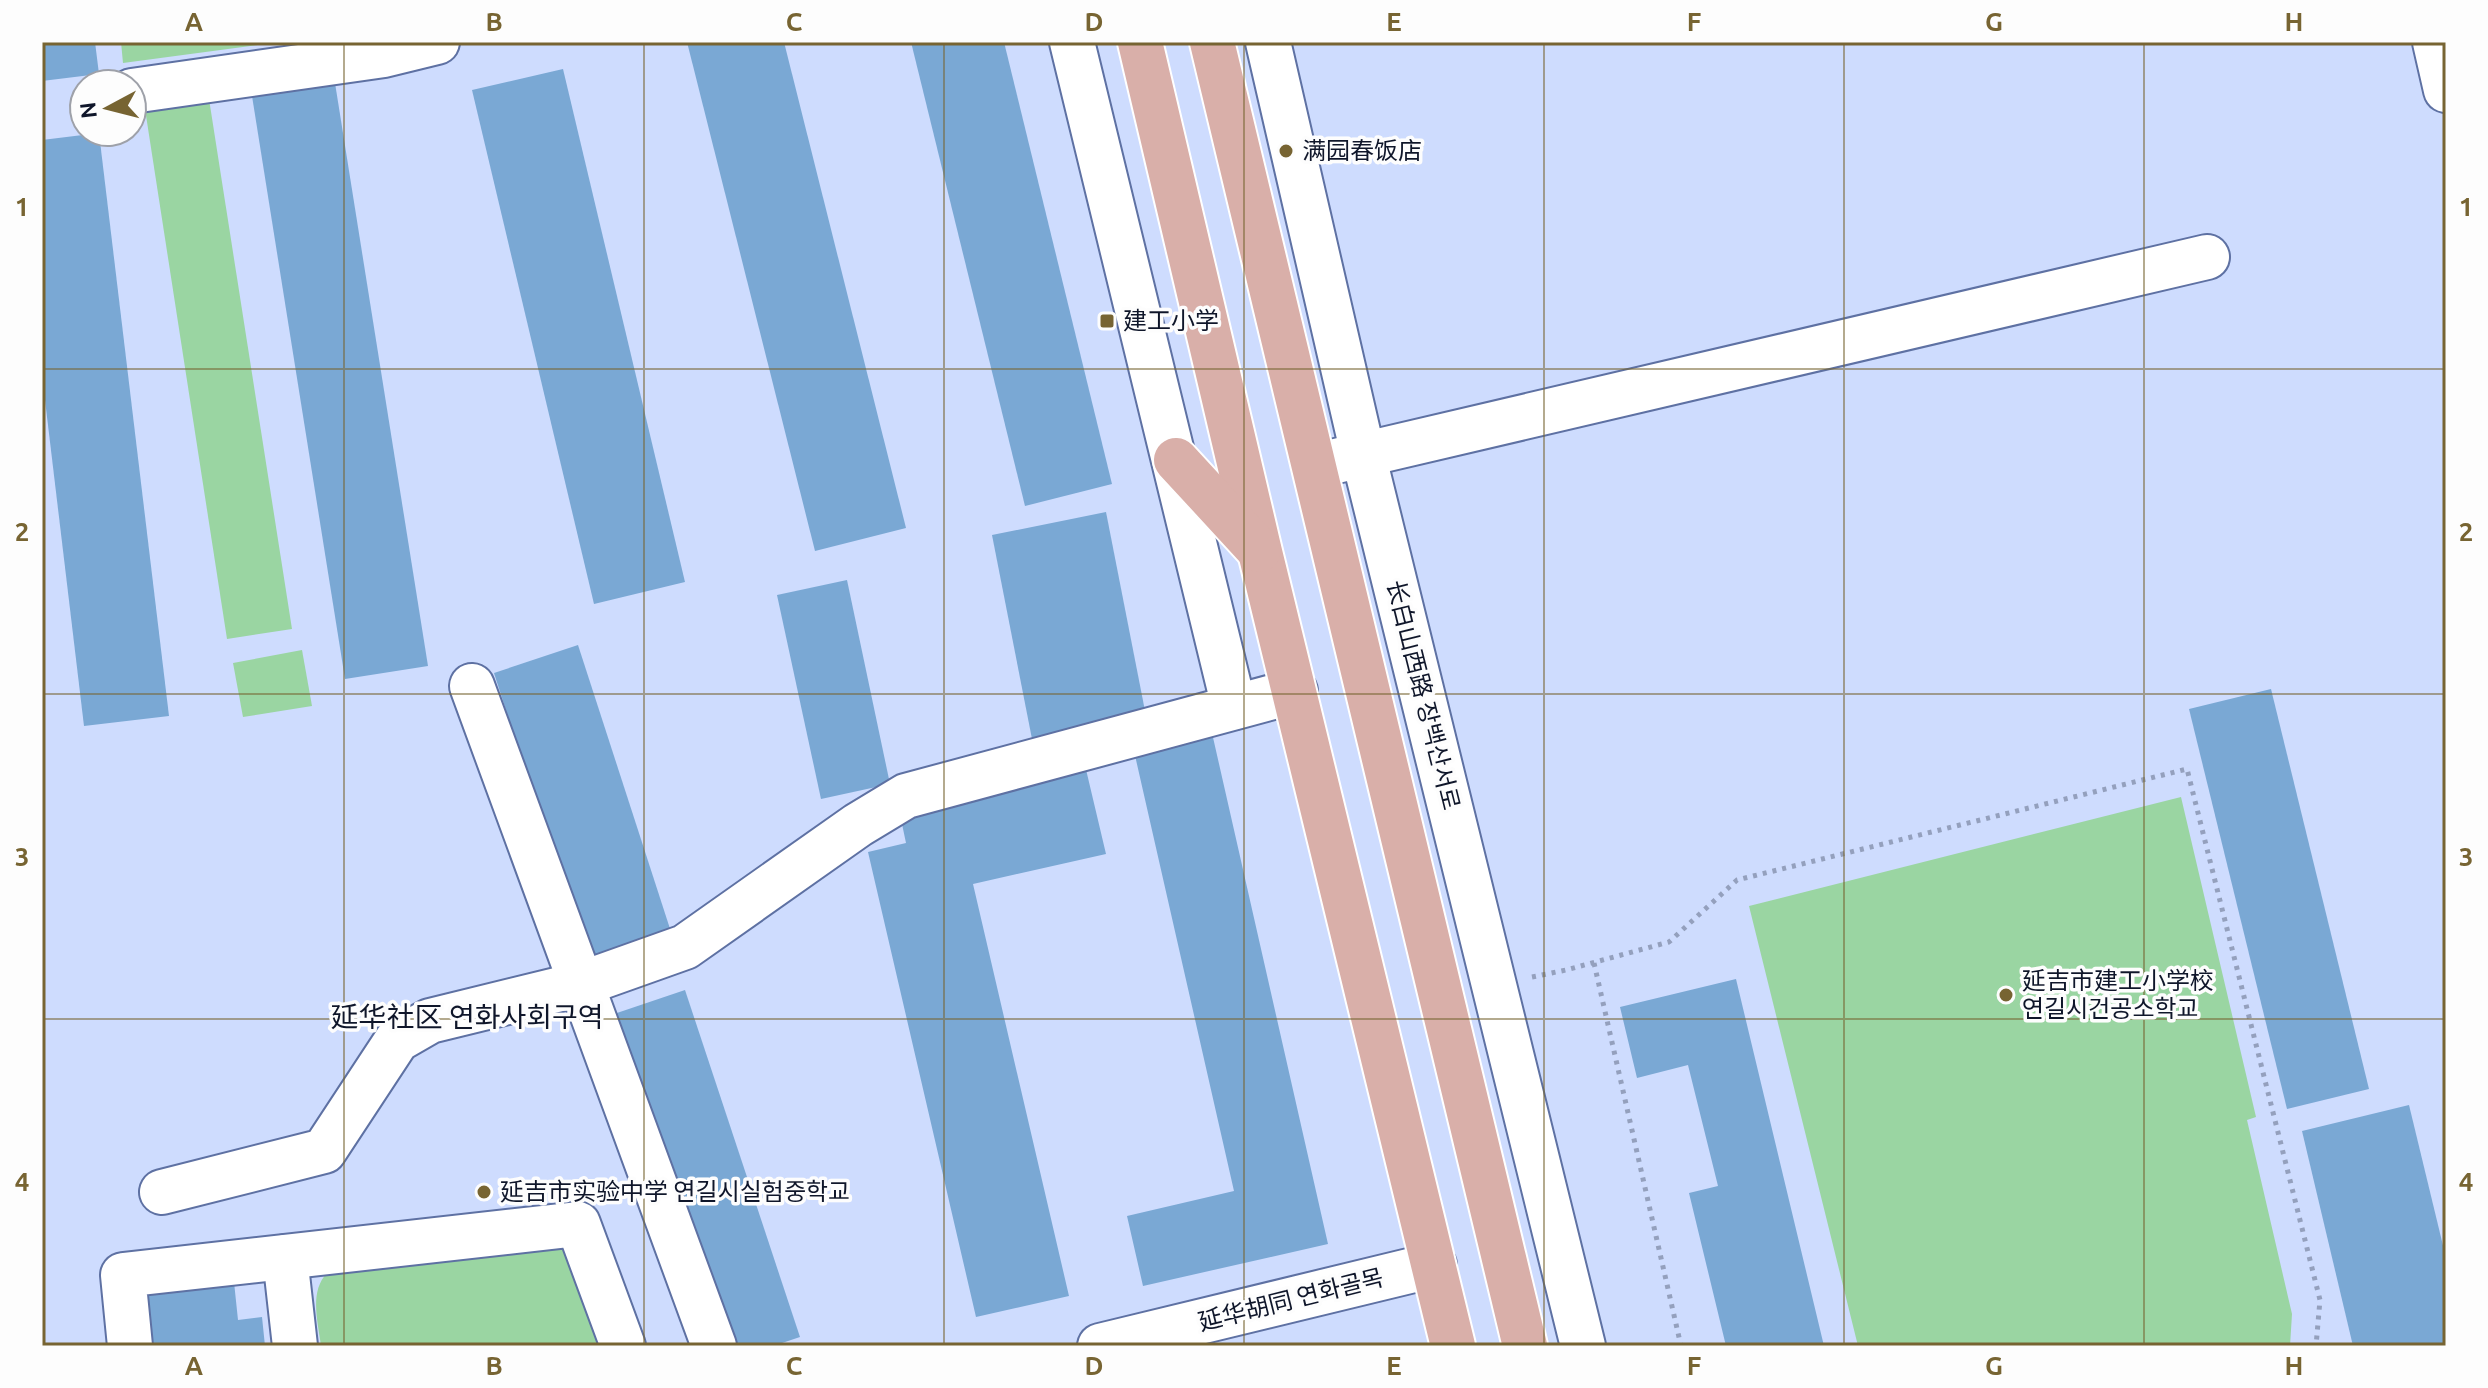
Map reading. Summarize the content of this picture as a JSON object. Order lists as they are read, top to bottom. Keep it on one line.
{"streets":{"street":["长白山西路 장백산서로","延华胡同 연화골목"]},"districts":["延华社区 연화사회구역"],"places":{"other":["满园春饭店","延吉市建工小学校 연길시건공소학교","延吉市实验中学 연길시실험중학교"],"transit":["建工小学"]},"north":"left","grid":{"columns":["A","B","C","D","E","F","G","H"],"rows":["1","2","3","4"]}}
